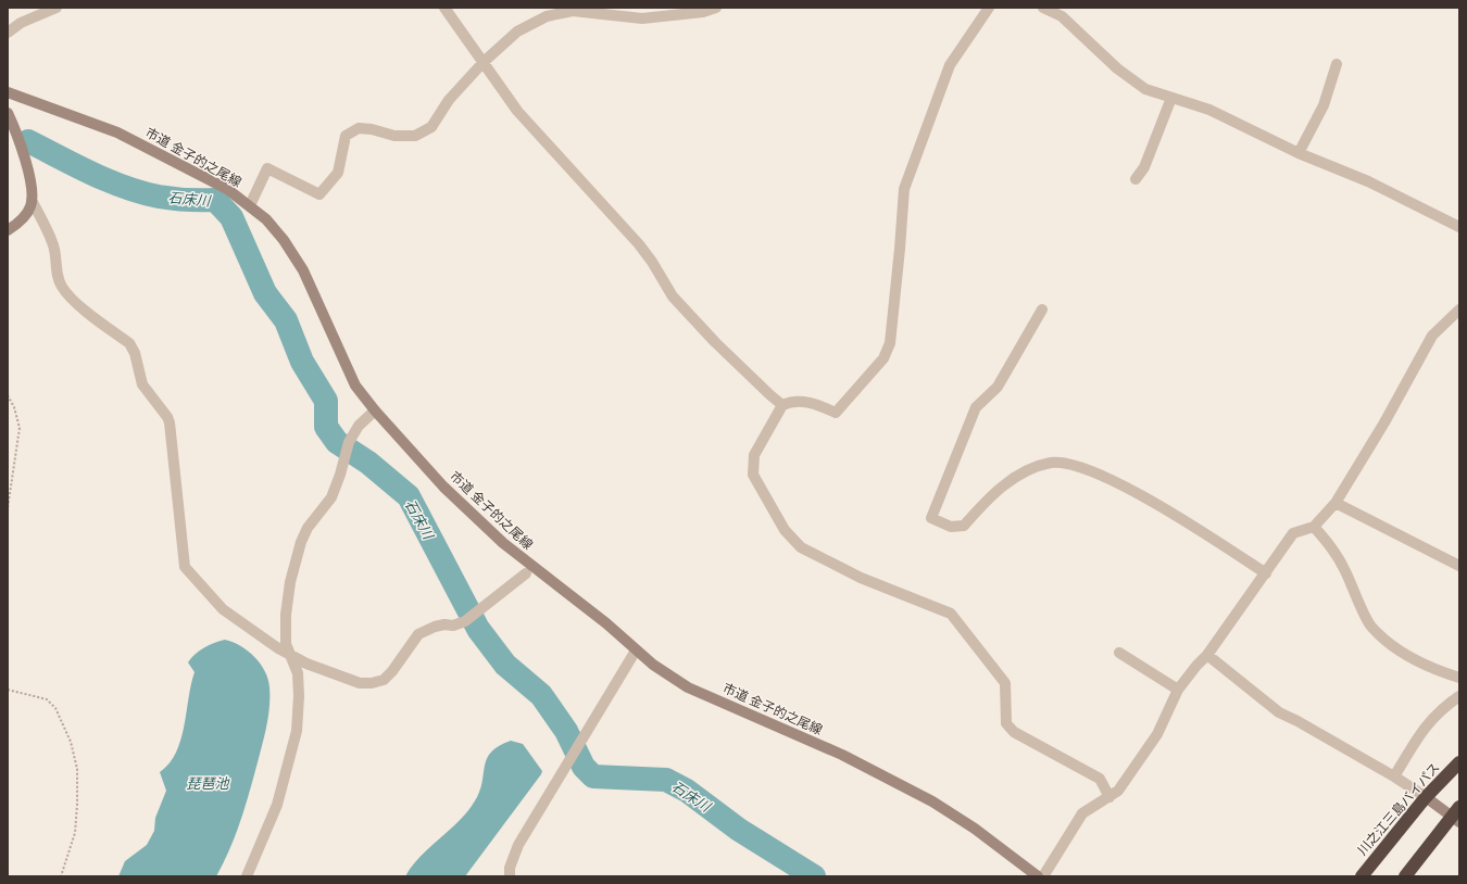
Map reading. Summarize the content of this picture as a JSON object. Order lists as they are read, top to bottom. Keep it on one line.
{"streets":{"highway":["川之江三島バイパス"],"street":["市道 金子的之尾線"]},"water":["石床川","琵琶池"]}
